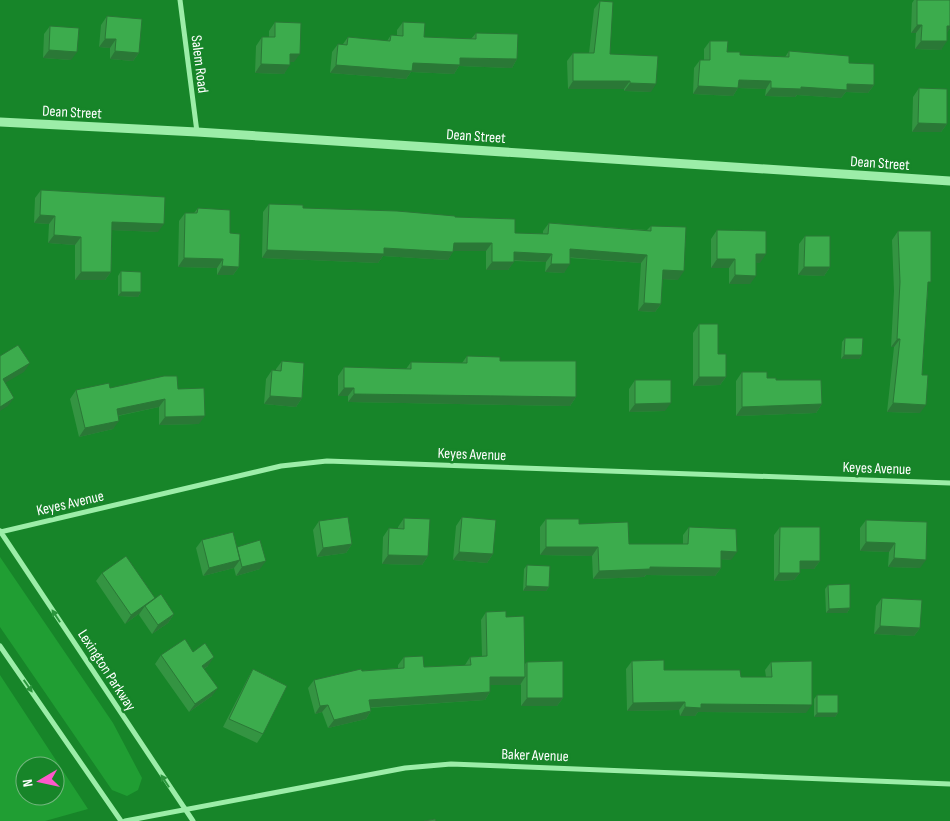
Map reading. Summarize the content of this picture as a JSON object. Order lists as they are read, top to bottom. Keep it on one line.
{"streets":{"street":["Salem Road","Dean Street","Keyes Avenue","Lexington Parkway","Baker Avenue"]},"crossings":[["Salem Road","Dean Street"],["Keyes Avenue","Lexington Parkway"],["Lexington Parkway","Baker Avenue"]],"one_way":["Lexington Parkway"],"north":"left"}
